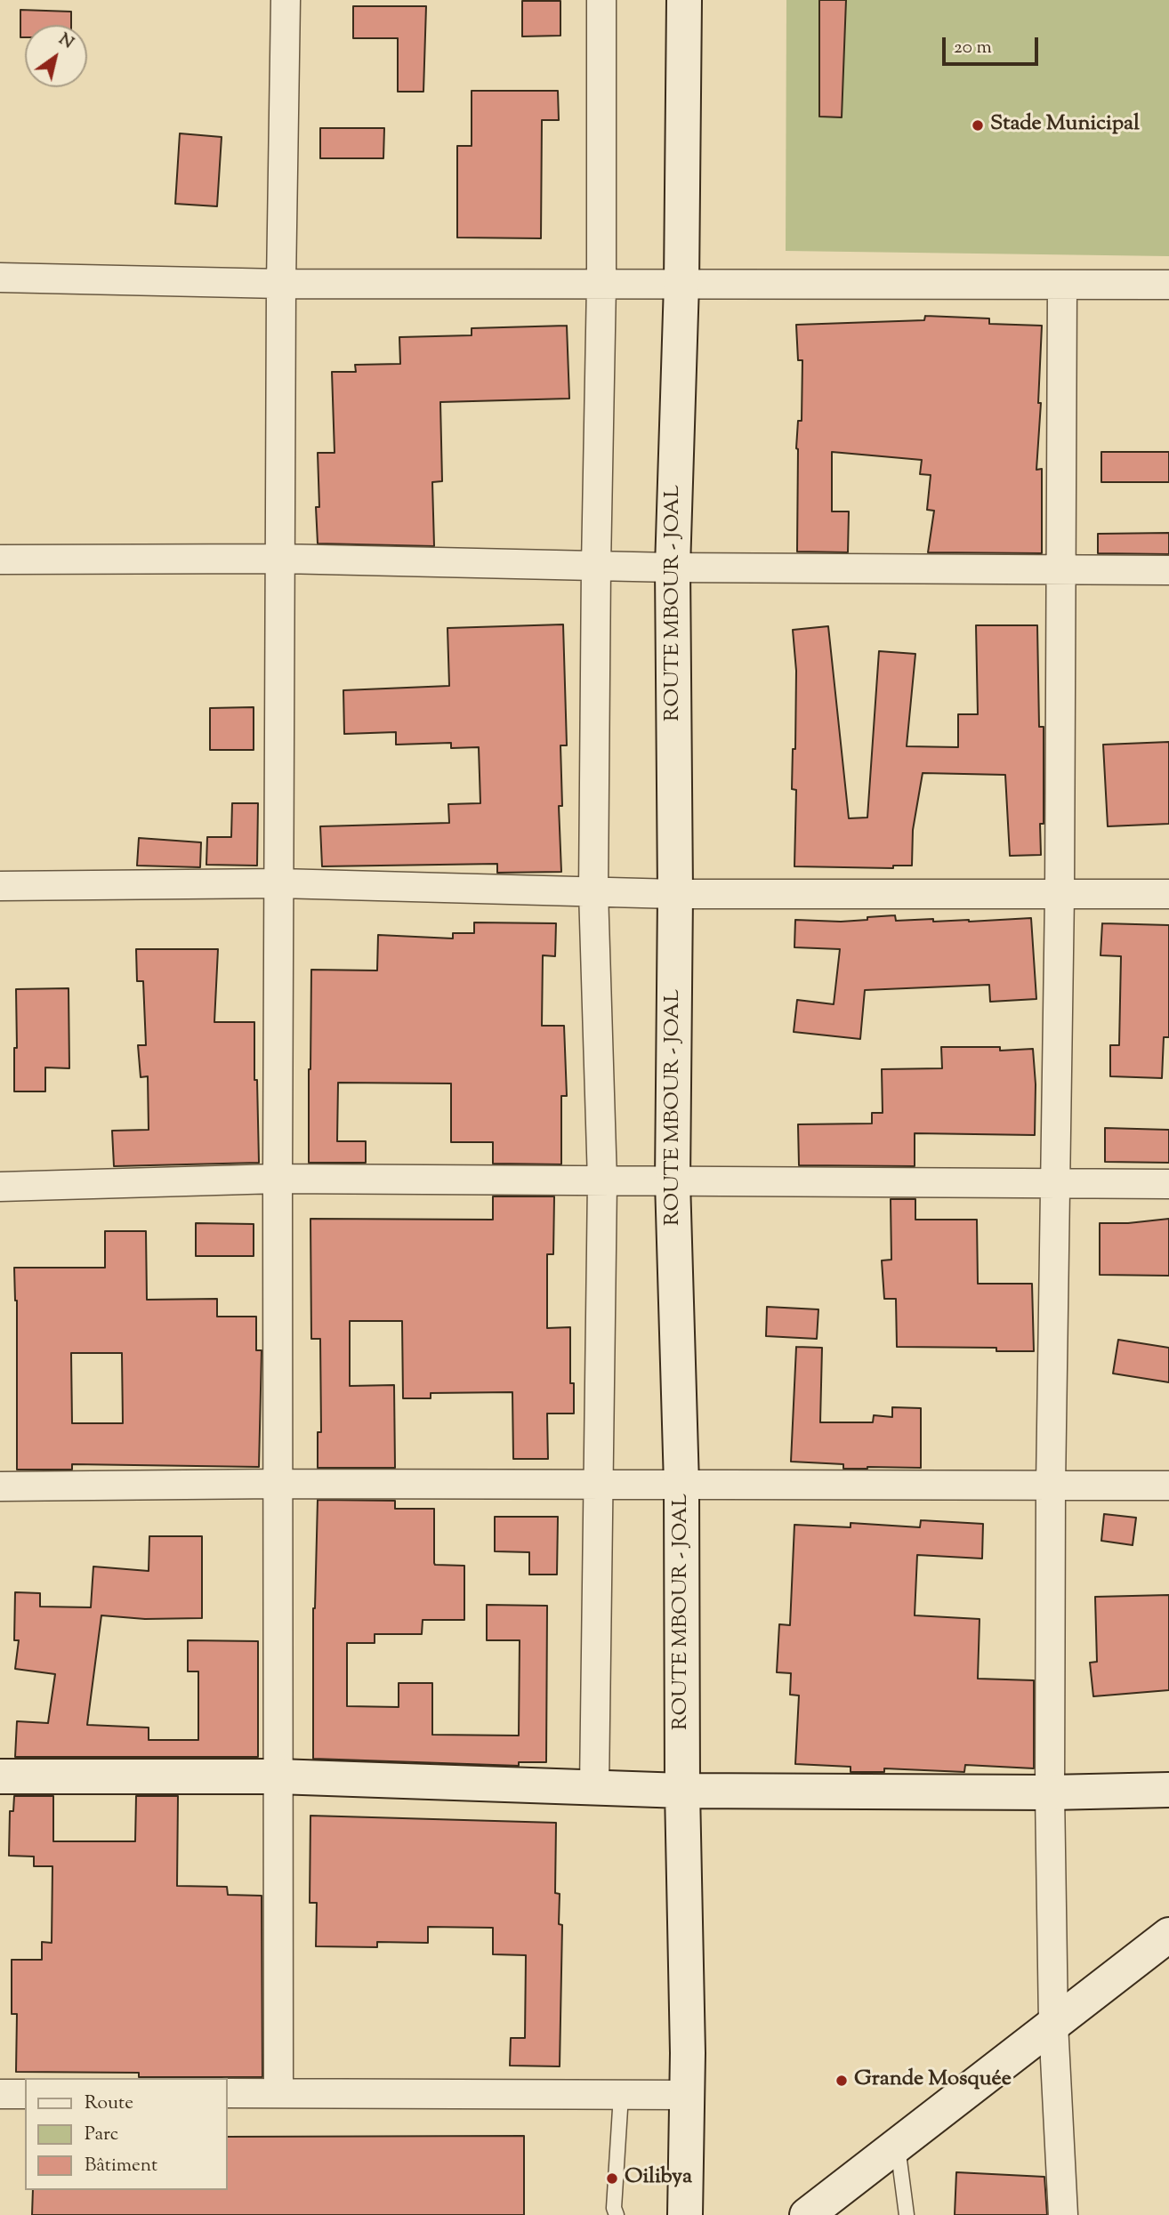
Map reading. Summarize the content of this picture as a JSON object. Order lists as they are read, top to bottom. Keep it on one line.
{"streets":{"main road":["ROUTE MBOUR - JOAL"]},"places":["Stade Municipal","Grande Mosquée","Oilibya"],"legend":["Route","Parc","Bâtiment"],"scale_bar":"20 m","north":"top right"}
